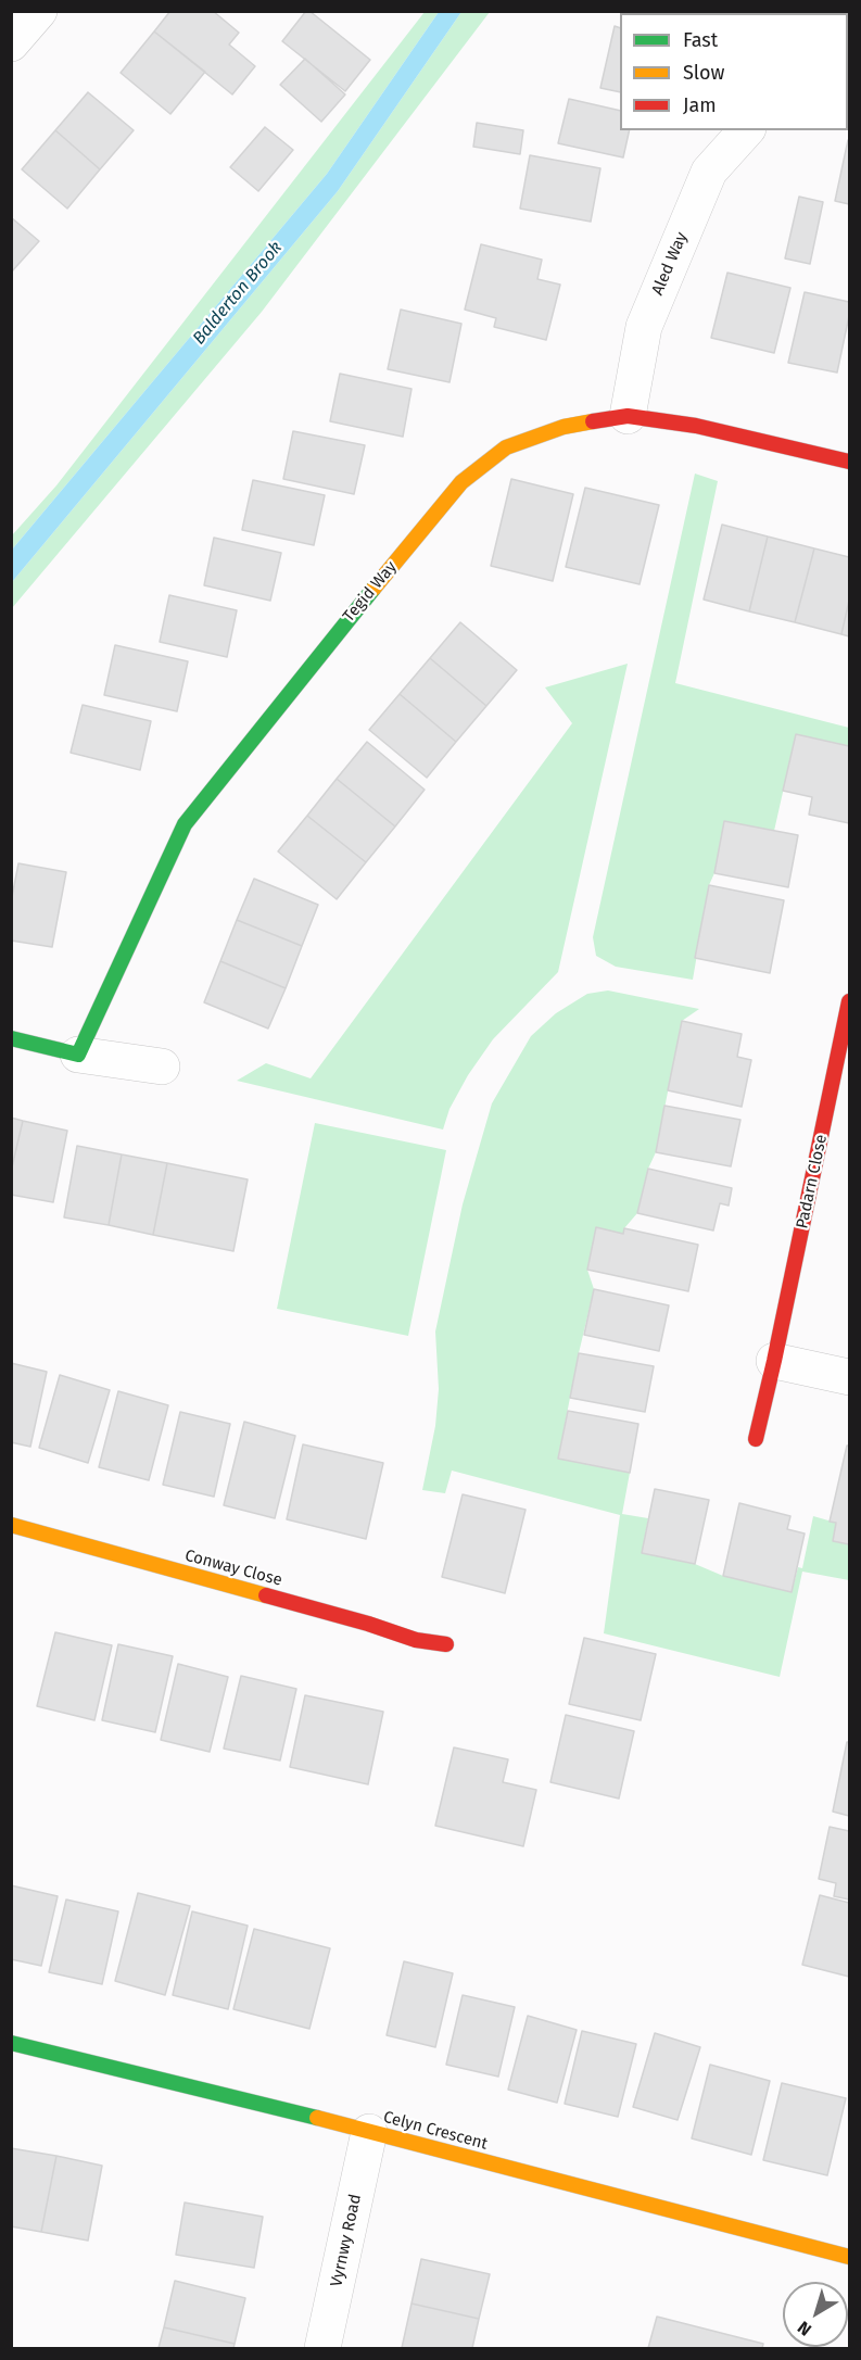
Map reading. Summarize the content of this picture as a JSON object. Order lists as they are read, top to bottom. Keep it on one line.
{"streets":{"street":["Aled Way","Tegid Way","Padarn Close","Conway Close","Celyn Crescent","Vyrnwy Road"]},"crossings":[["Aled Way","Tegid Way"],["Celyn Crescent","Vyrnwy Road"]],"water":["Balderton Brook"],"legend":["Fast","Slow","Jam"],"north":"bottom left"}
